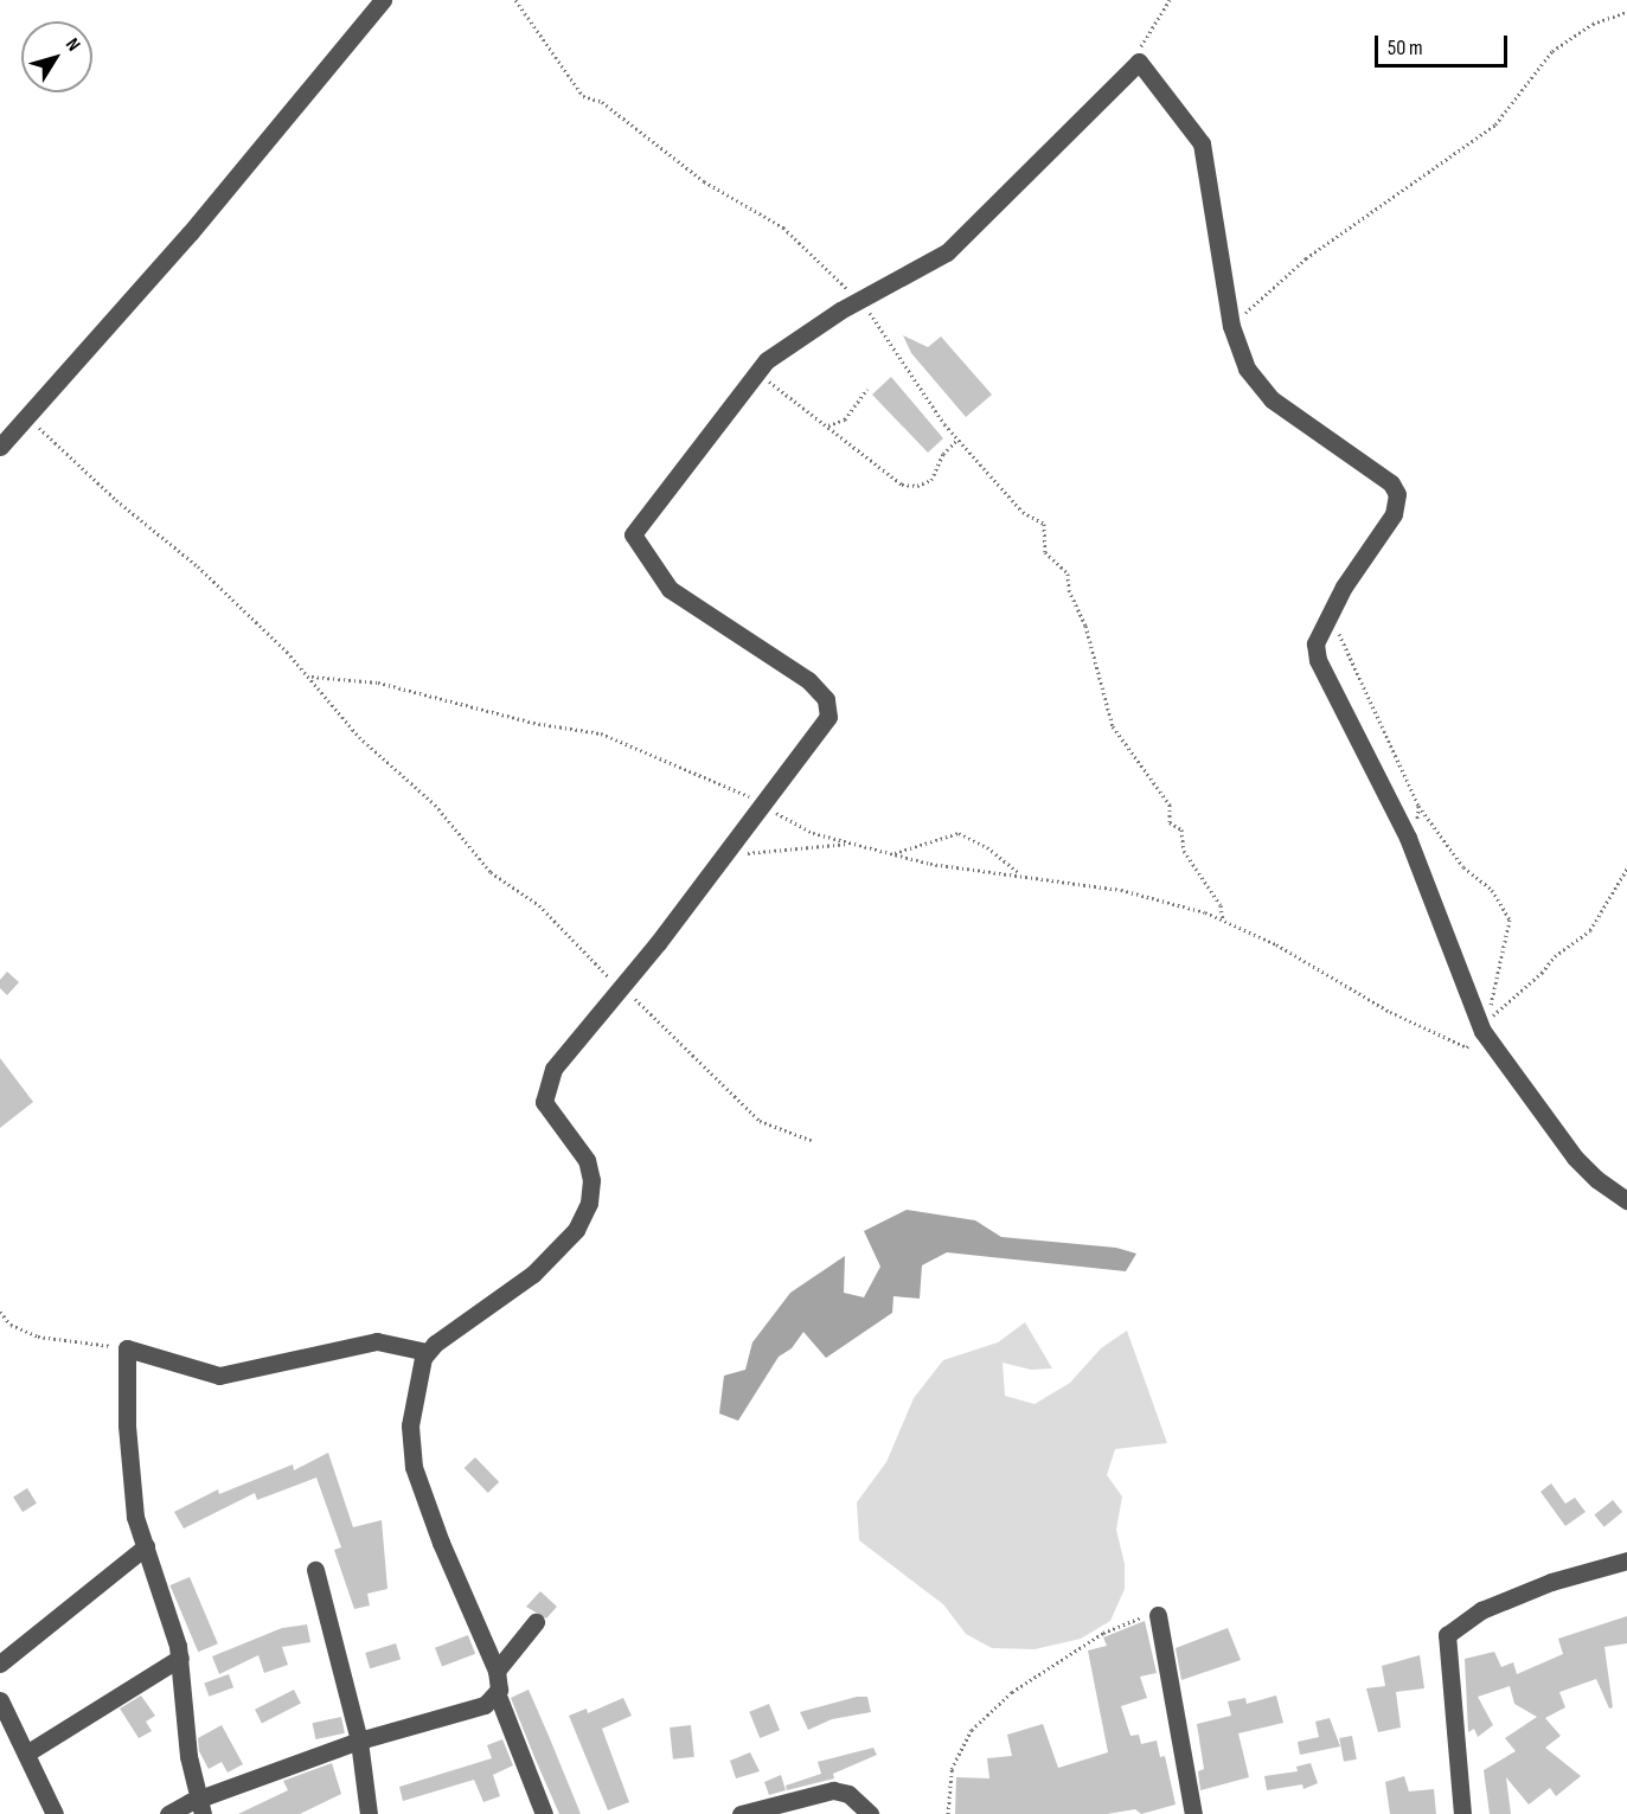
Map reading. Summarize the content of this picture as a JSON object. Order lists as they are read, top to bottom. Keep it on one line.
{"scale_bar":"50 m","north":"top right"}
